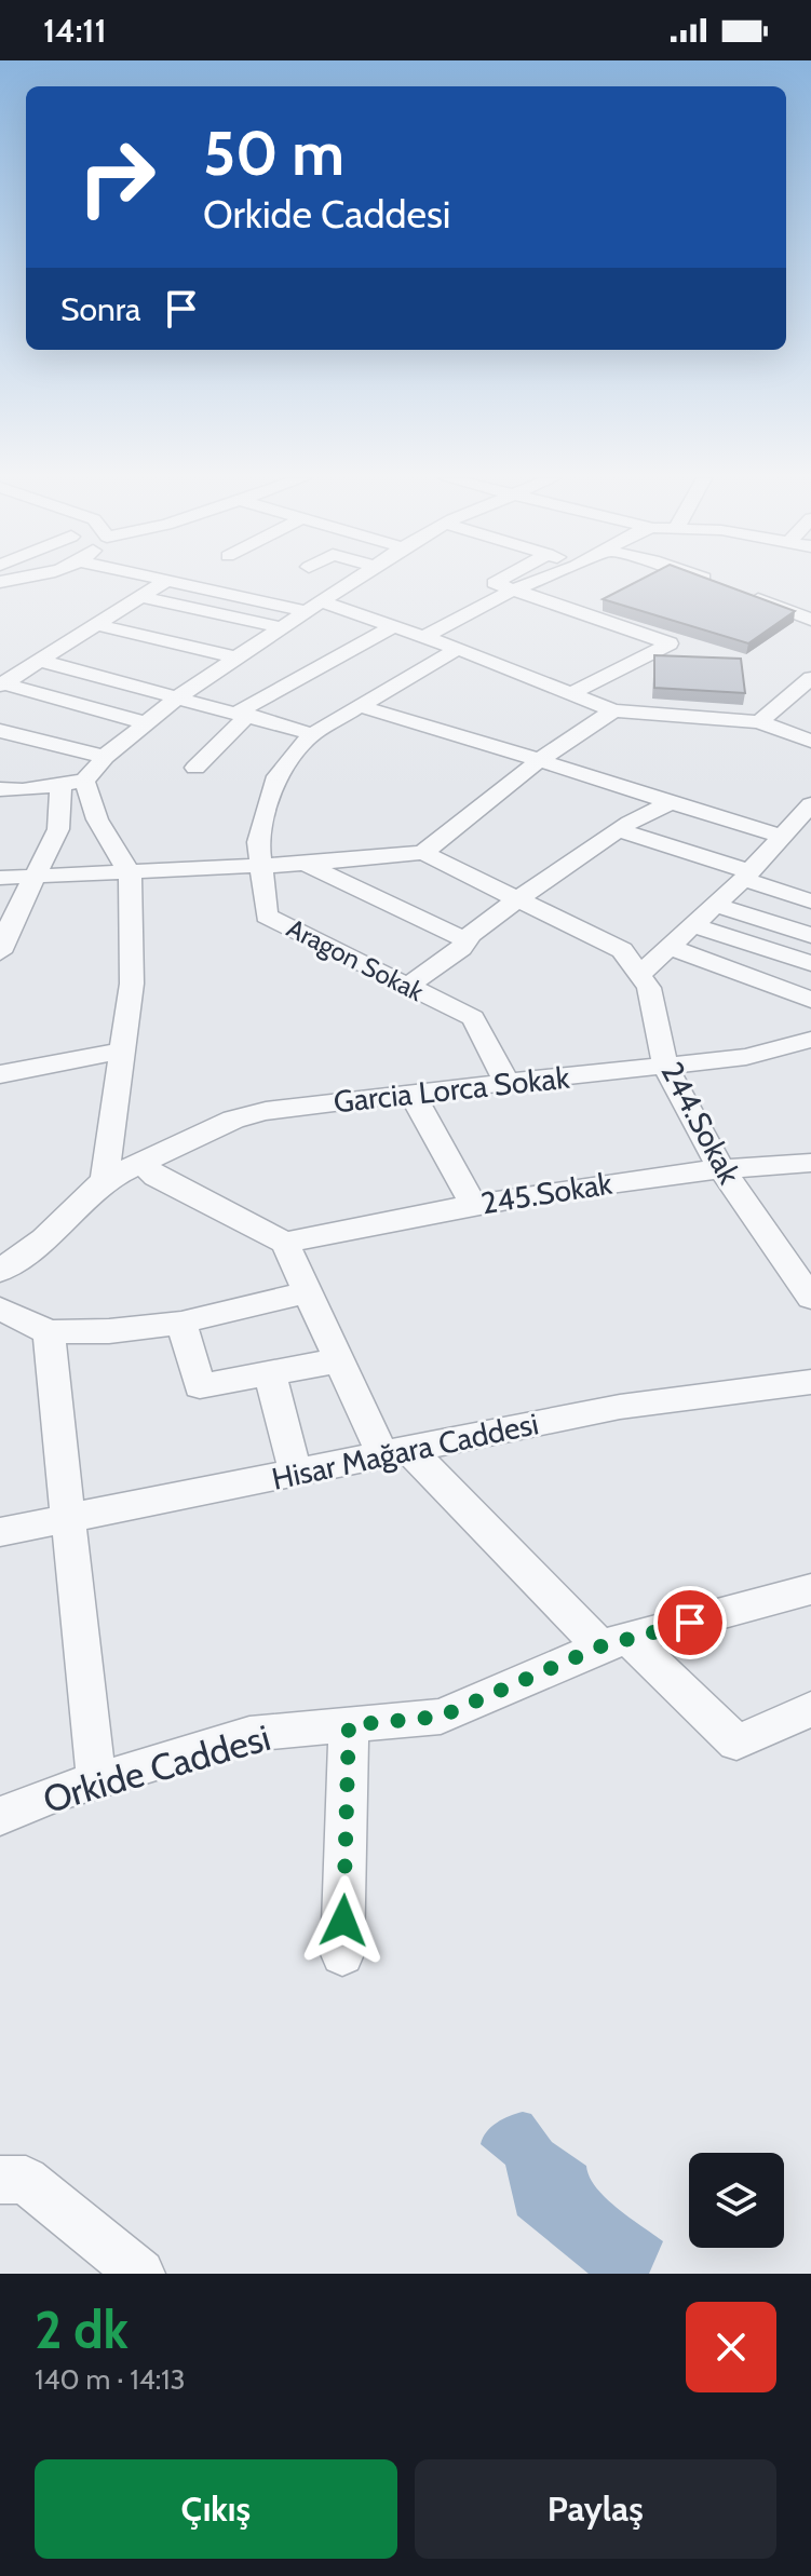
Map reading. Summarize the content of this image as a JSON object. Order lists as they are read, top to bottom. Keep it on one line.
{"streets":{"street":["Aragon Sokak","Garcia Lorca Sokak","244.Sokak","245.Sokak","Hisar Mağara Caddesi","Orkide Caddesi"]},"crossings":[["Aragon Sokak","Garcia Lorca Sokak"],["Garcia Lorca Sokak","244.Sokak"],["244.Sokak","245.Sokak"]],"page":{"status":"14:11","turn":["50 m","Orkide Caddesi"],"then":"Sonra","heading":["2 dk","140 m · 14:13"],"buttons":["Çıkış","Paylaş"]}}
